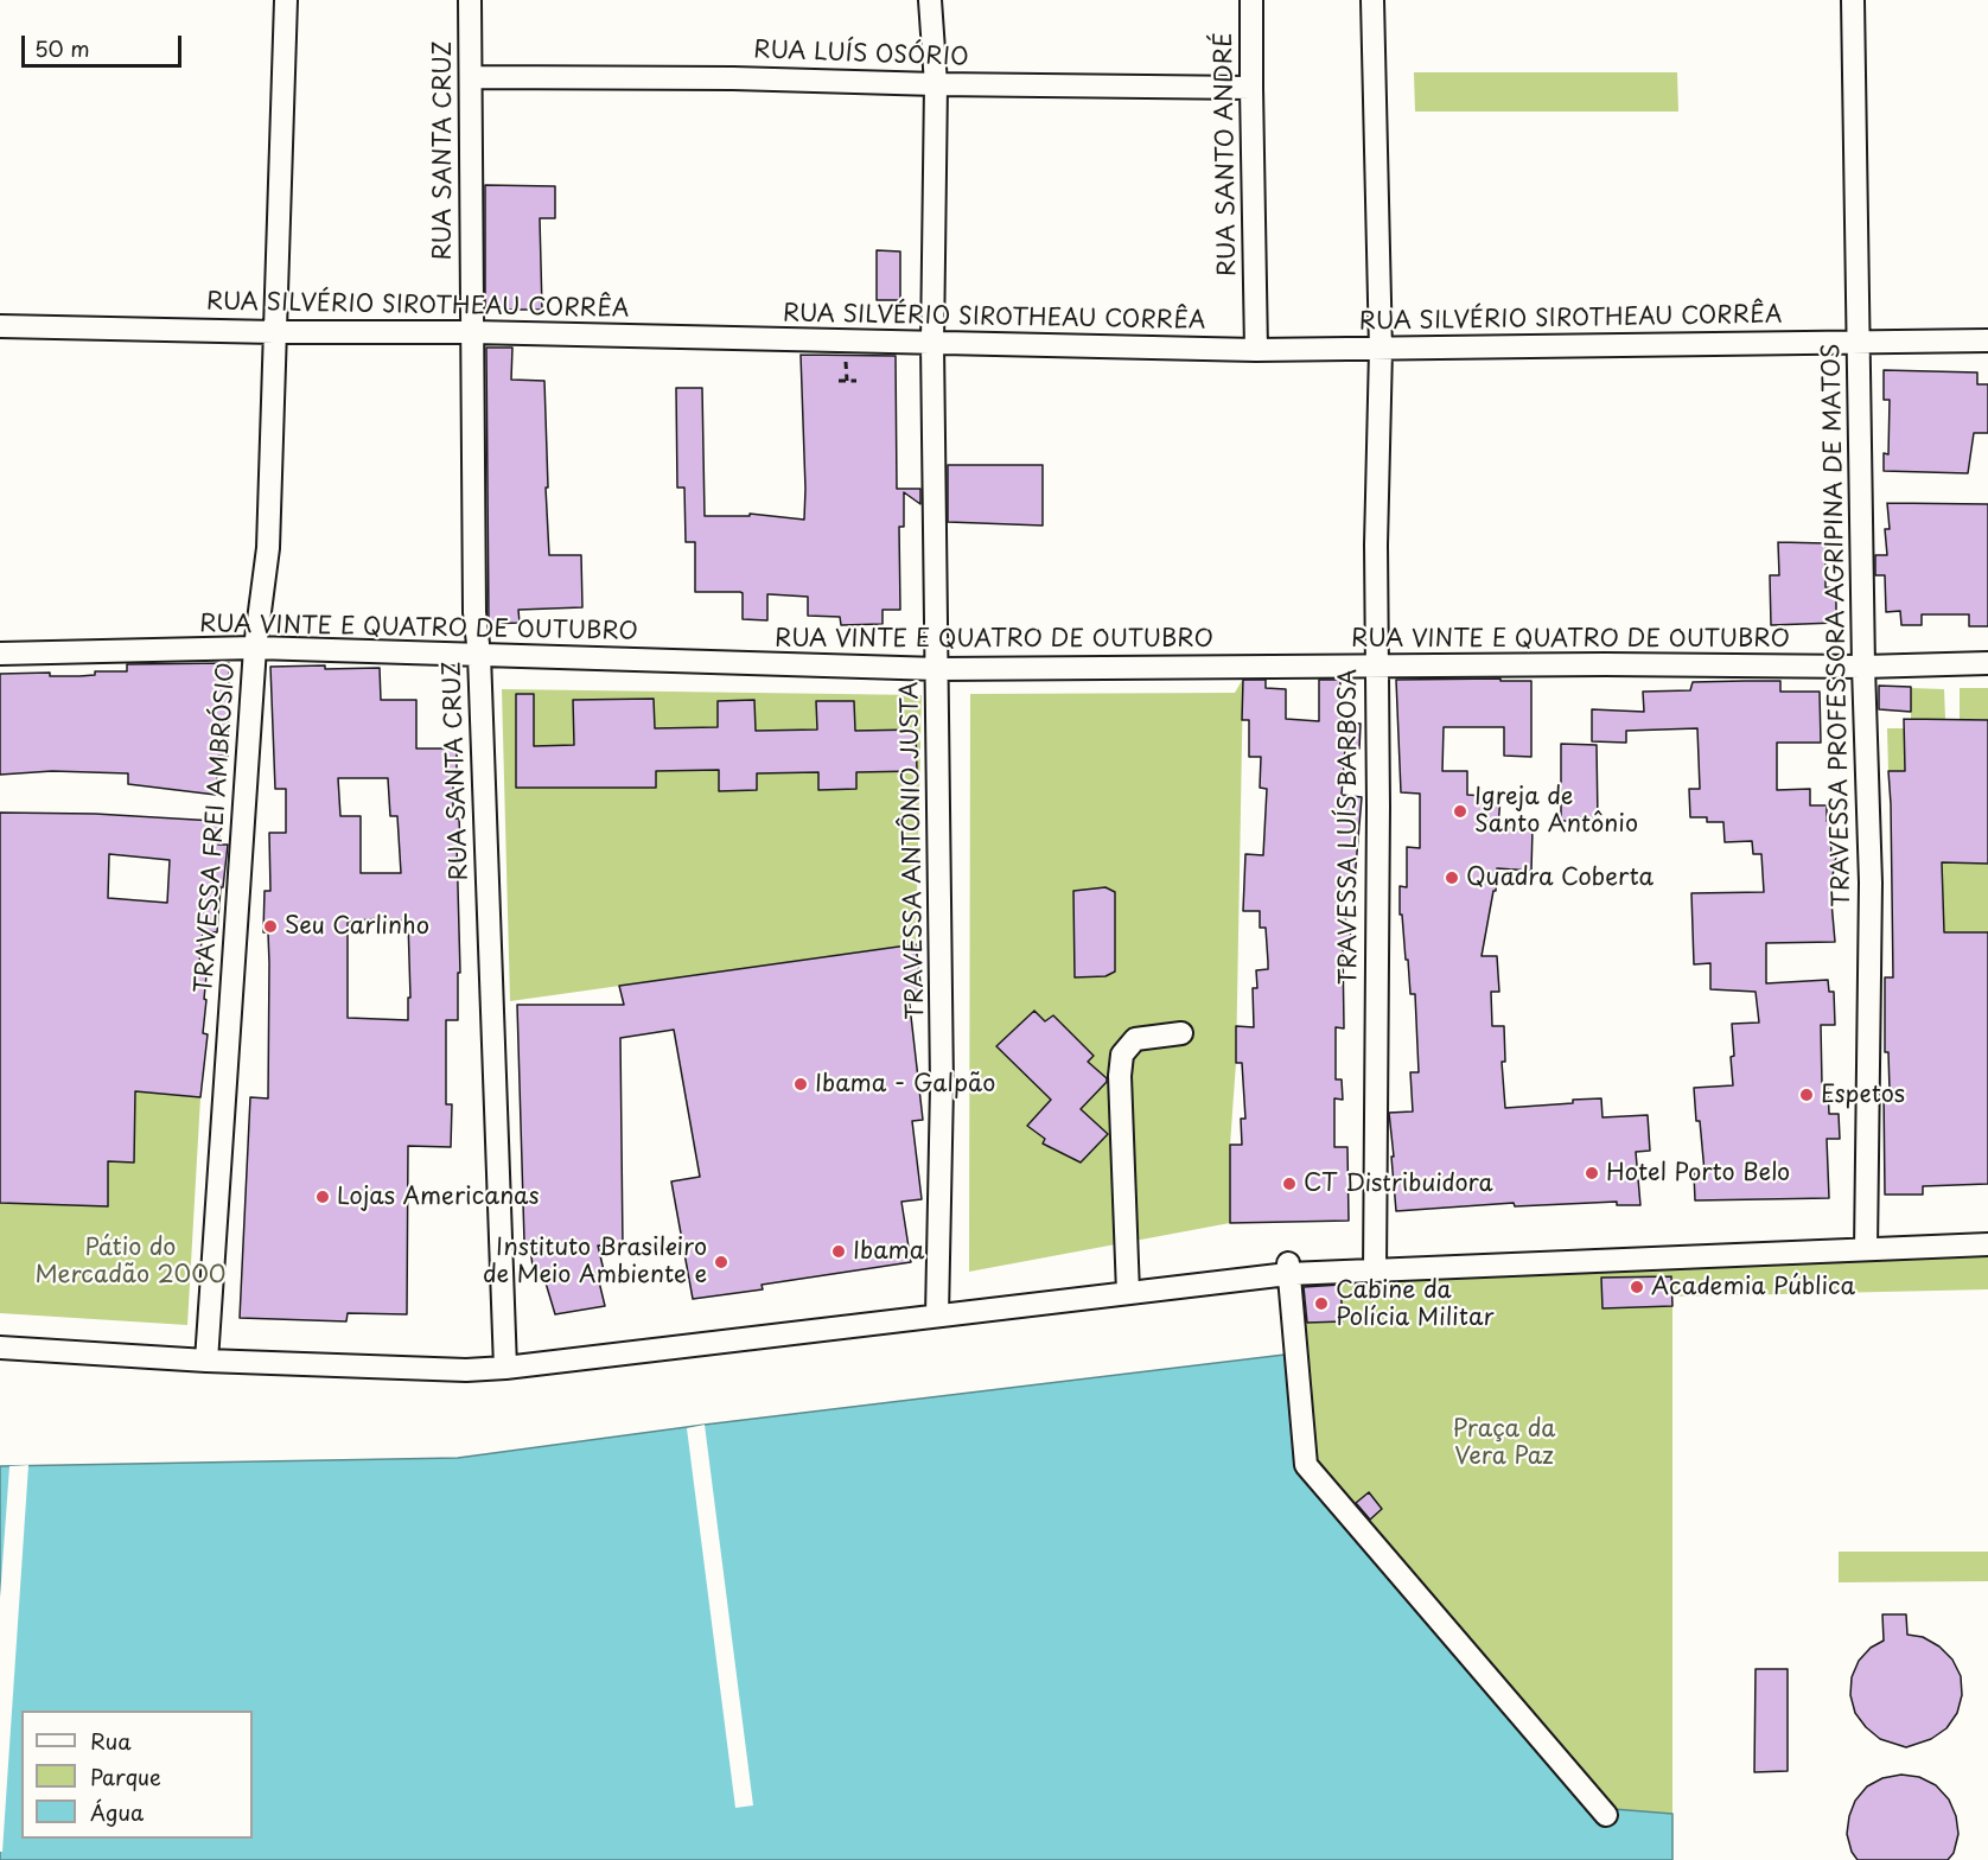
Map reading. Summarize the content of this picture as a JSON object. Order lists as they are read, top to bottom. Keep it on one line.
{"streets":{"street":["RUA LUÍS OSÓRIO","RUA SANTA CRUZ","RUA SANTO ANDRÉ","RUA SILVÉRIO SIROTHEAU CORRÊA","TRAVESSA PROFESSORA AGRIPINA DE MATOS","RUA VINTE E QUATRO DE OUTUBRO","TRAVESSA LUÍS BARBOSA","TRAVESSA FREI AMBRÓSIO","TRAVESSA ANTÔNIO JUSTA"]},"crossings":[["RUA LUÍS OSÓRIO","RUA SANTA CRUZ"],["RUA LUÍS OSÓRIO","RUA SANTO ANDRÉ"],["RUA LUÍS OSÓRIO","TRAVESSA ANTÔNIO JUSTA"],["RUA SANTA CRUZ","RUA SILVÉRIO SIROTHEAU CORRÊA"],["RUA SANTA CRUZ","RUA VINTE E QUATRO DE OUTUBRO"],["RUA SANTO ANDRÉ","RUA SILVÉRIO SIROTHEAU CORRÊA"],["RUA SILVÉRIO SIROTHEAU CORRÊA","TRAVESSA PROFESSORA AGRIPINA DE MATOS"],["RUA SILVÉRIO SIROTHEAU CORRÊA","TRAVESSA LUÍS BARBOSA"],["RUA SILVÉRIO SIROTHEAU CORRÊA","TRAVESSA FREI AMBRÓSIO"],["RUA SILVÉRIO SIROTHEAU CORRÊA","TRAVESSA ANTÔNIO JUSTA"],["TRAVESSA PROFESSORA AGRIPINA DE MATOS","RUA VINTE E QUATRO DE OUTUBRO"],["RUA VINTE E QUATRO DE OUTUBRO","TRAVESSA LUÍS BARBOSA"],["RUA VINTE E QUATRO DE OUTUBRO","TRAVESSA FREI AMBRÓSIO"],["RUA VINTE E QUATRO DE OUTUBRO","TRAVESSA ANTÔNIO JUSTA"]],"parks":["Pátio do Mercadão 2000","Praça da Vera Paz"],"places":["Igreja de Santo Antônio","Quadra Coberta","Seu Carlinho","Ibama - Galpão","Espetos","Hotel Porto Belo","CT Distribuidora","Lojas Americanas","Ibama","Instituto Brasileiro de Meio Ambiente e","Academia Pública","Cabine da Polícia Militar"],"legend":["Rua","Parque","Água"],"scale_bar":"50 m"}
